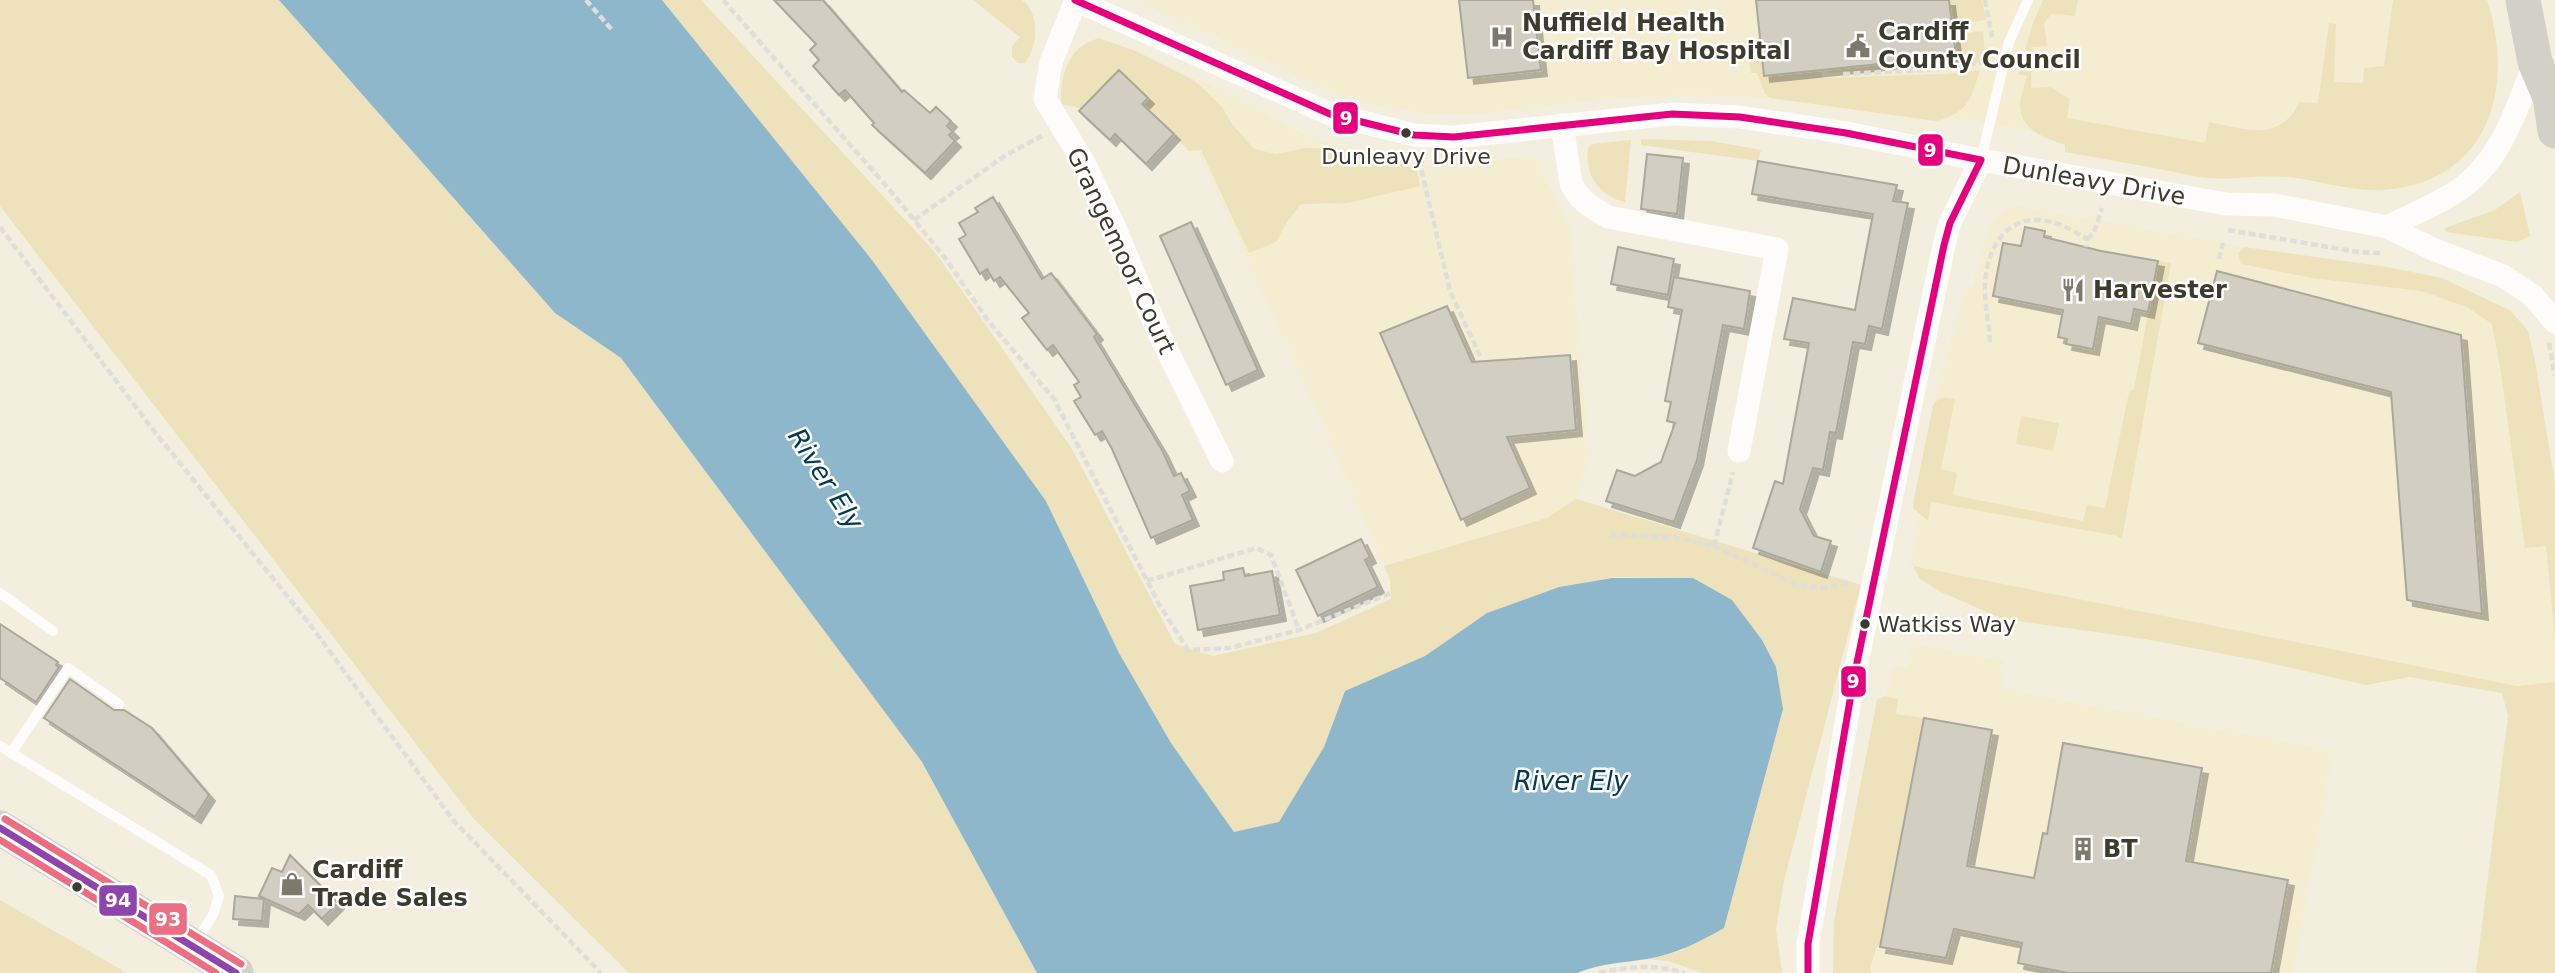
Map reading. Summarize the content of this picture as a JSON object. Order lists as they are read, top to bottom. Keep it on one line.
{"streets":{"street":["Dunleavy Drive","Grangemoor Court"]},"crossings":[["Dunleavy Drive","Grangemoor Court"]],"water":["River Ely"],"places":{"hospital":["Nuffield Health Cardiff Bay Hospital"],"public building":["Cardiff County Council"],"other":["Dunleavy Drive","Watkiss Way"],"restaurant":["Harvester"],"building":["BT"],"shop":["Cardiff Trade Sales"]},"lines":["transit line 9","transit line 93","transit line 94"]}
